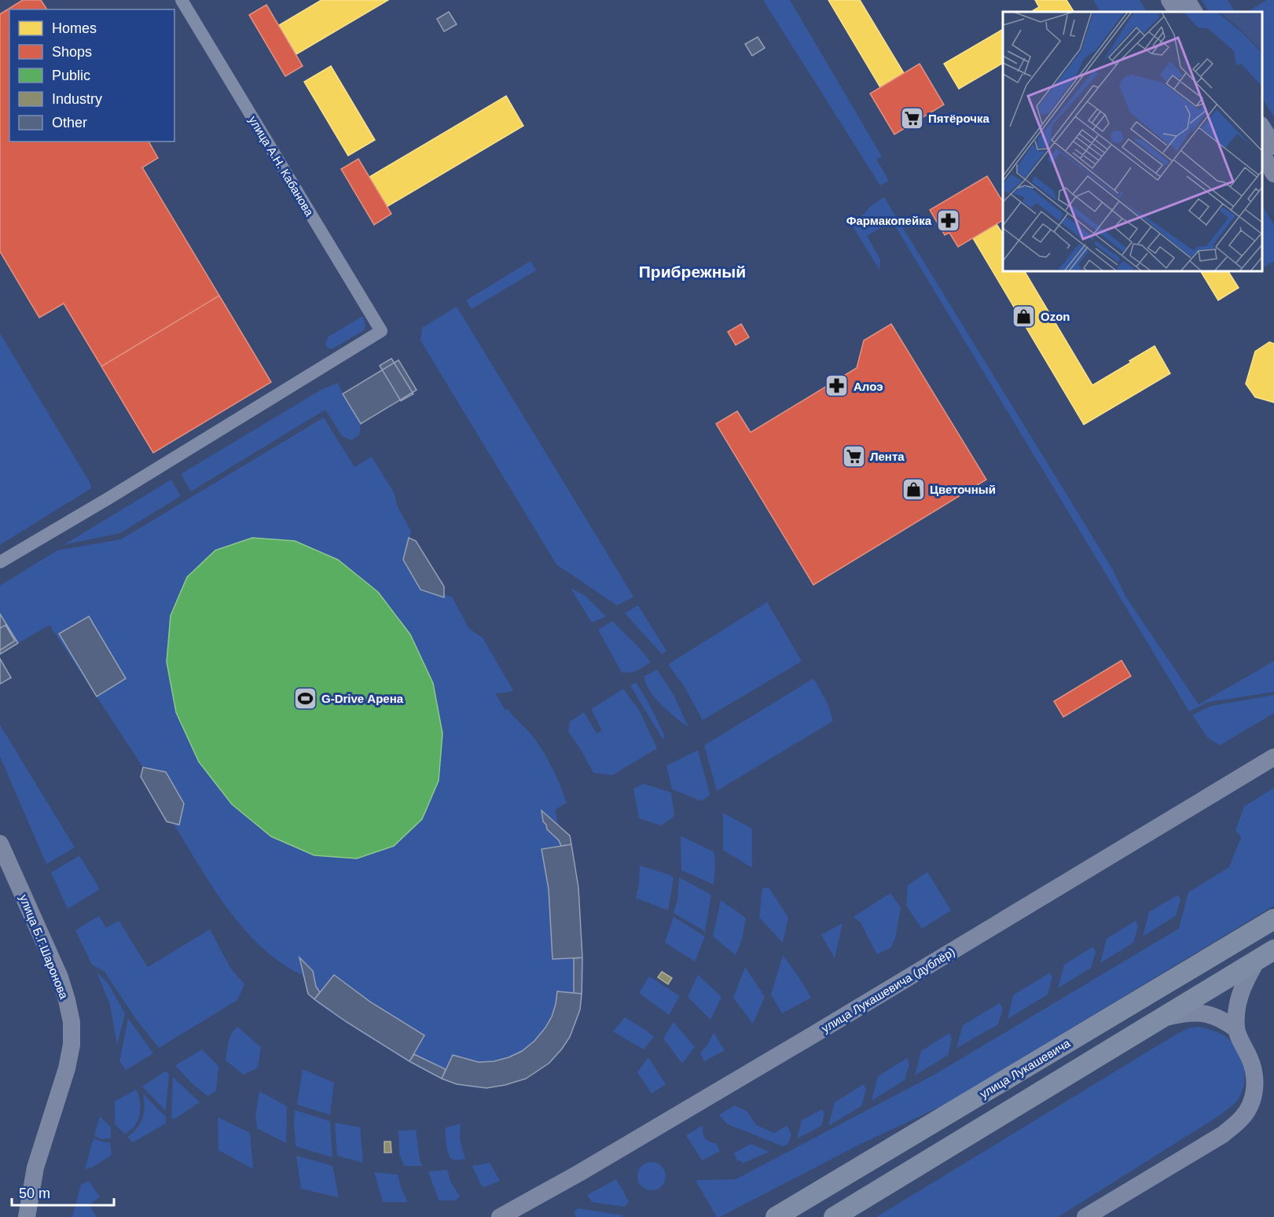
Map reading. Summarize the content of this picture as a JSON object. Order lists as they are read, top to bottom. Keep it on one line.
{"streets":{"main road":["улица Б.Г.Шаронова","улица Лукашевича (дублёр)","улица Лукашевича"],"street":["улица А.Н. Кабанова"]},"districts":["Прибрежный"],"places":{"supermarket":["Пятёрочка","Лента"],"pharmacy":["Фармакопейка","Алоэ"],"shop":["Ozon","Цветочный"],"sports":["G-Drive Арена"]},"legend":["Homes","Shops","Public","Industry","Other"],"scale_bar":"50 m"}
